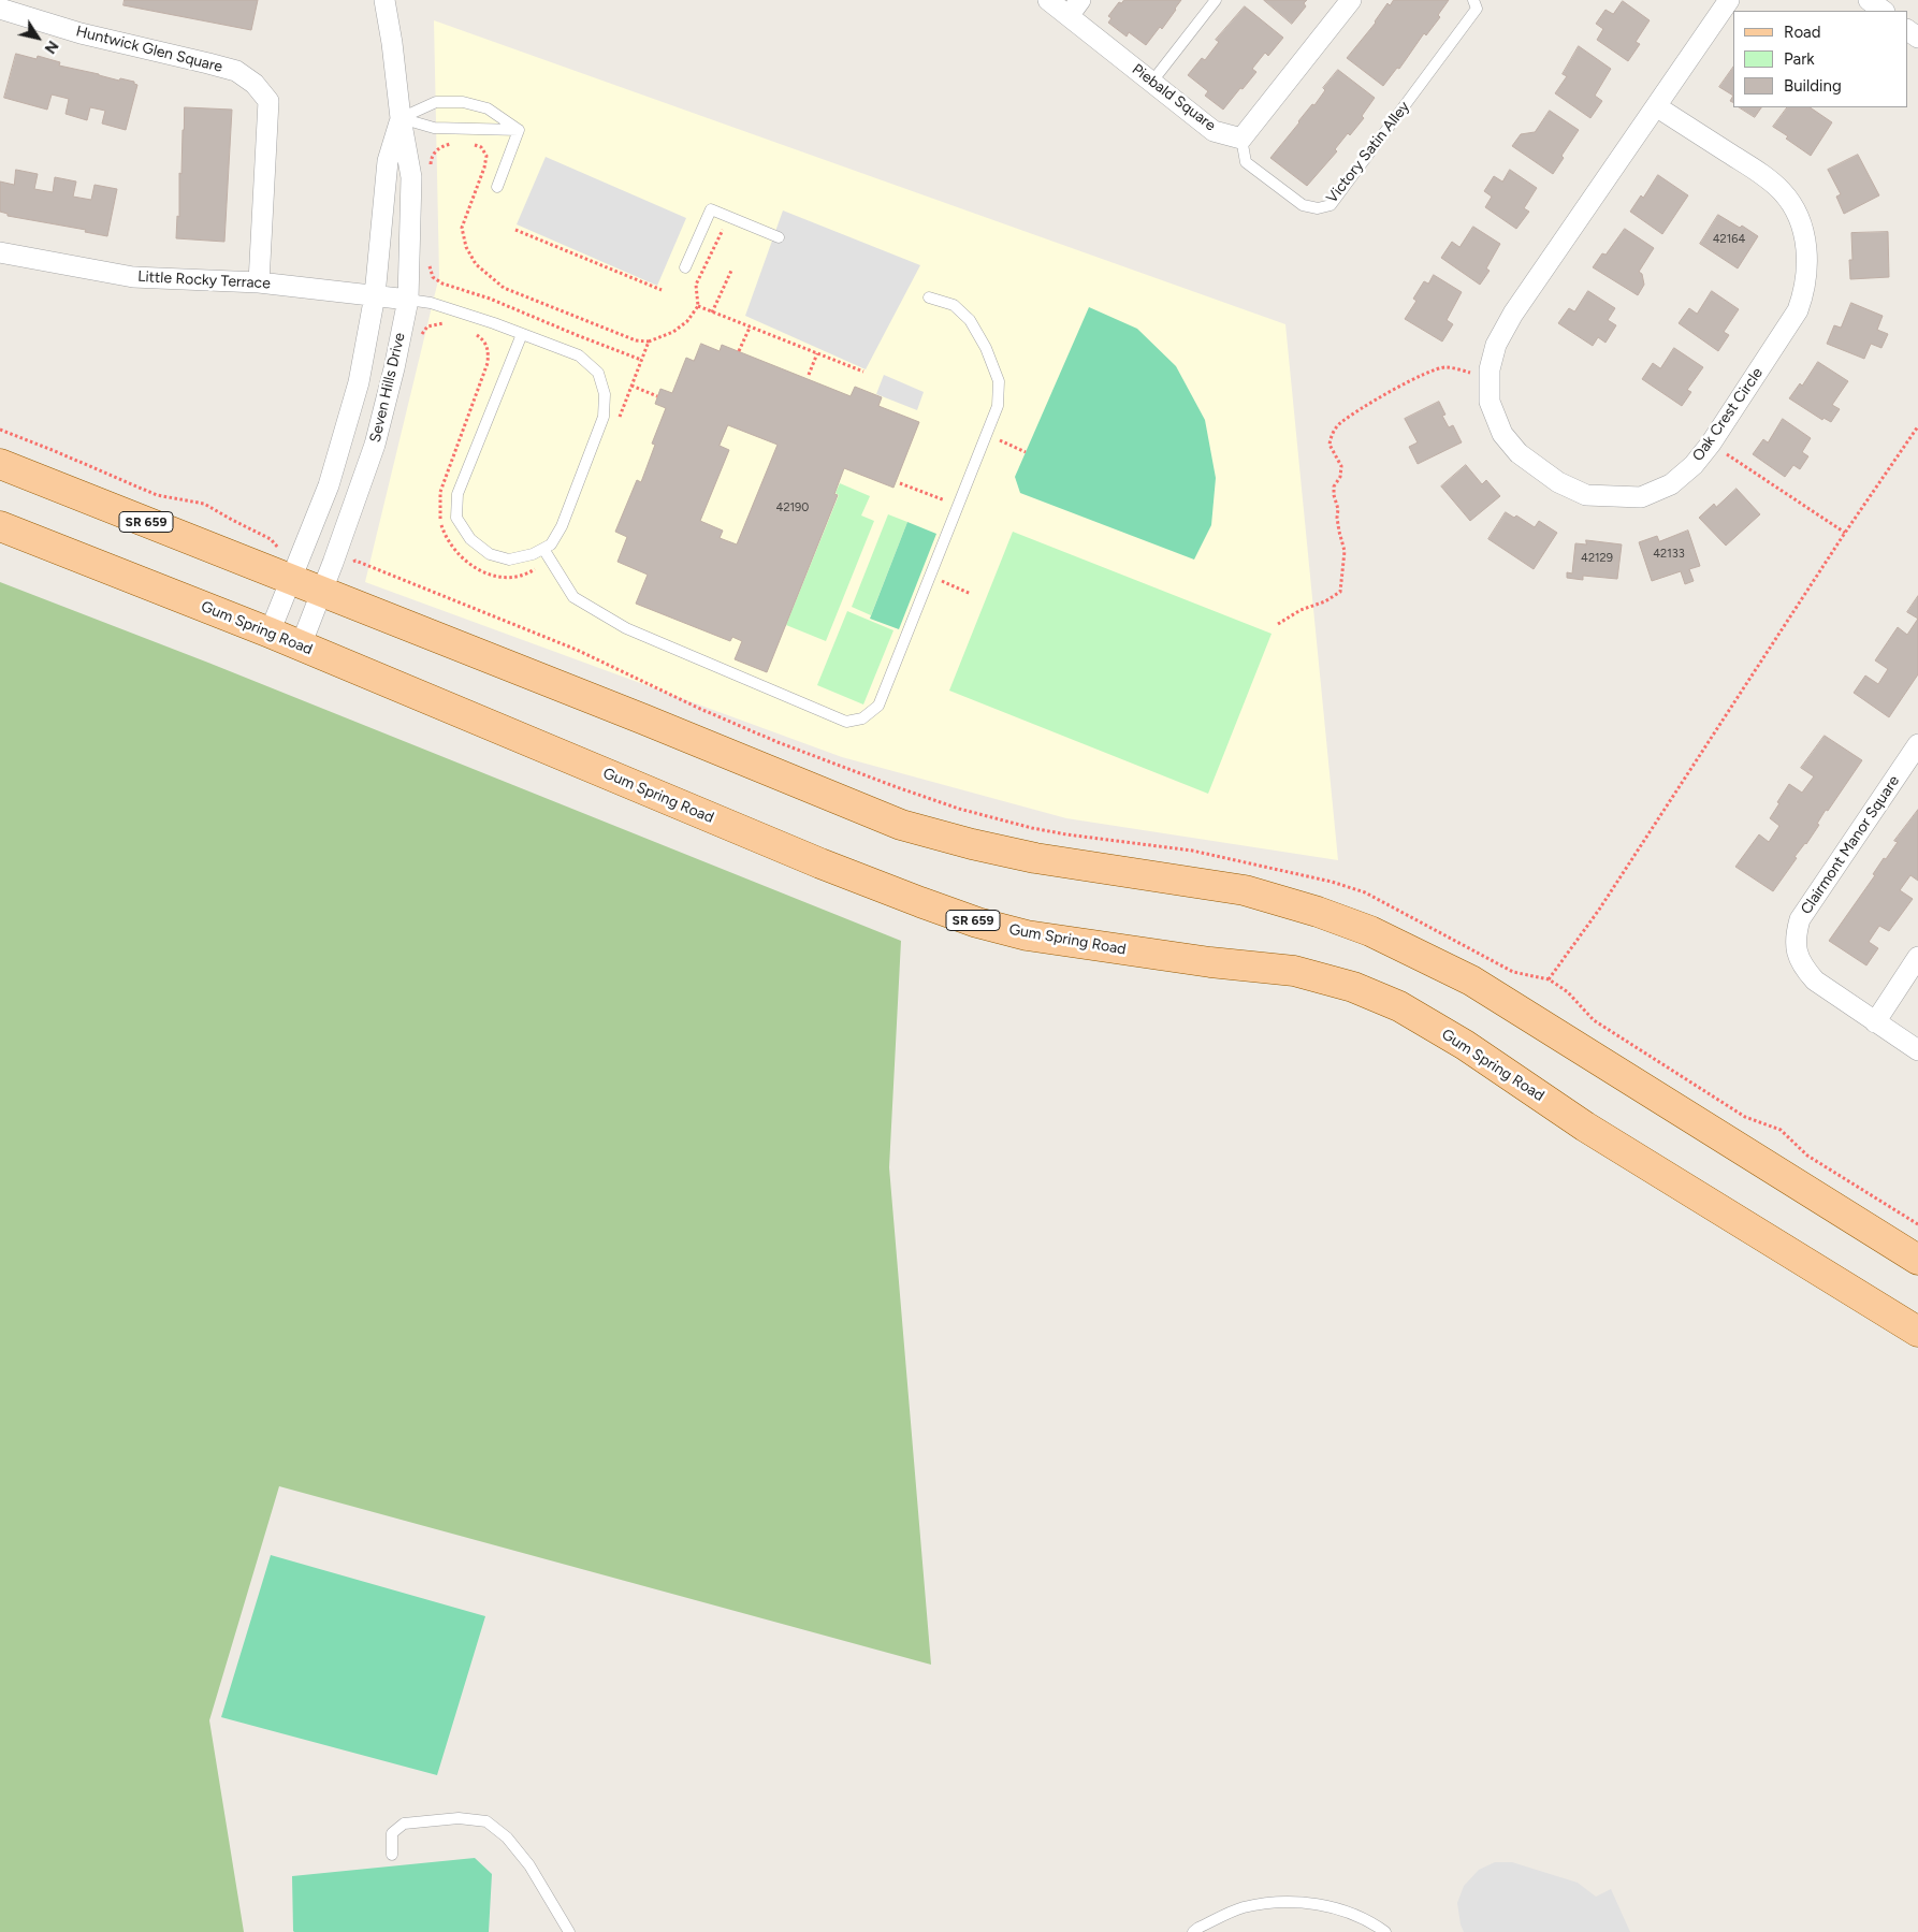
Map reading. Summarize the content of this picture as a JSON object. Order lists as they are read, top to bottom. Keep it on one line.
{"streets":{"main road":["SR 659","Gum Spring Road"],"street":["Huntwick Glen Square","Piebald Square","Little Rocky Terrace","Seven Hills Drive","Oak Crest Circle","Clairmont Manor Square"],"lane":["Victory Satin Alley"]},"crossings":[["Huntwick Glen Square","Little Rocky Terrace"],["Piebald Square","Victory Satin Alley"],["Little Rocky Terrace","Seven Hills Drive"],["Seven Hills Drive","SR 659"],["Seven Hills Drive","Gum Spring Road"]],"house_numbers":["42164","42190","42133","42129"],"legend":["Road","Park","Building"],"north":"bottom right"}
